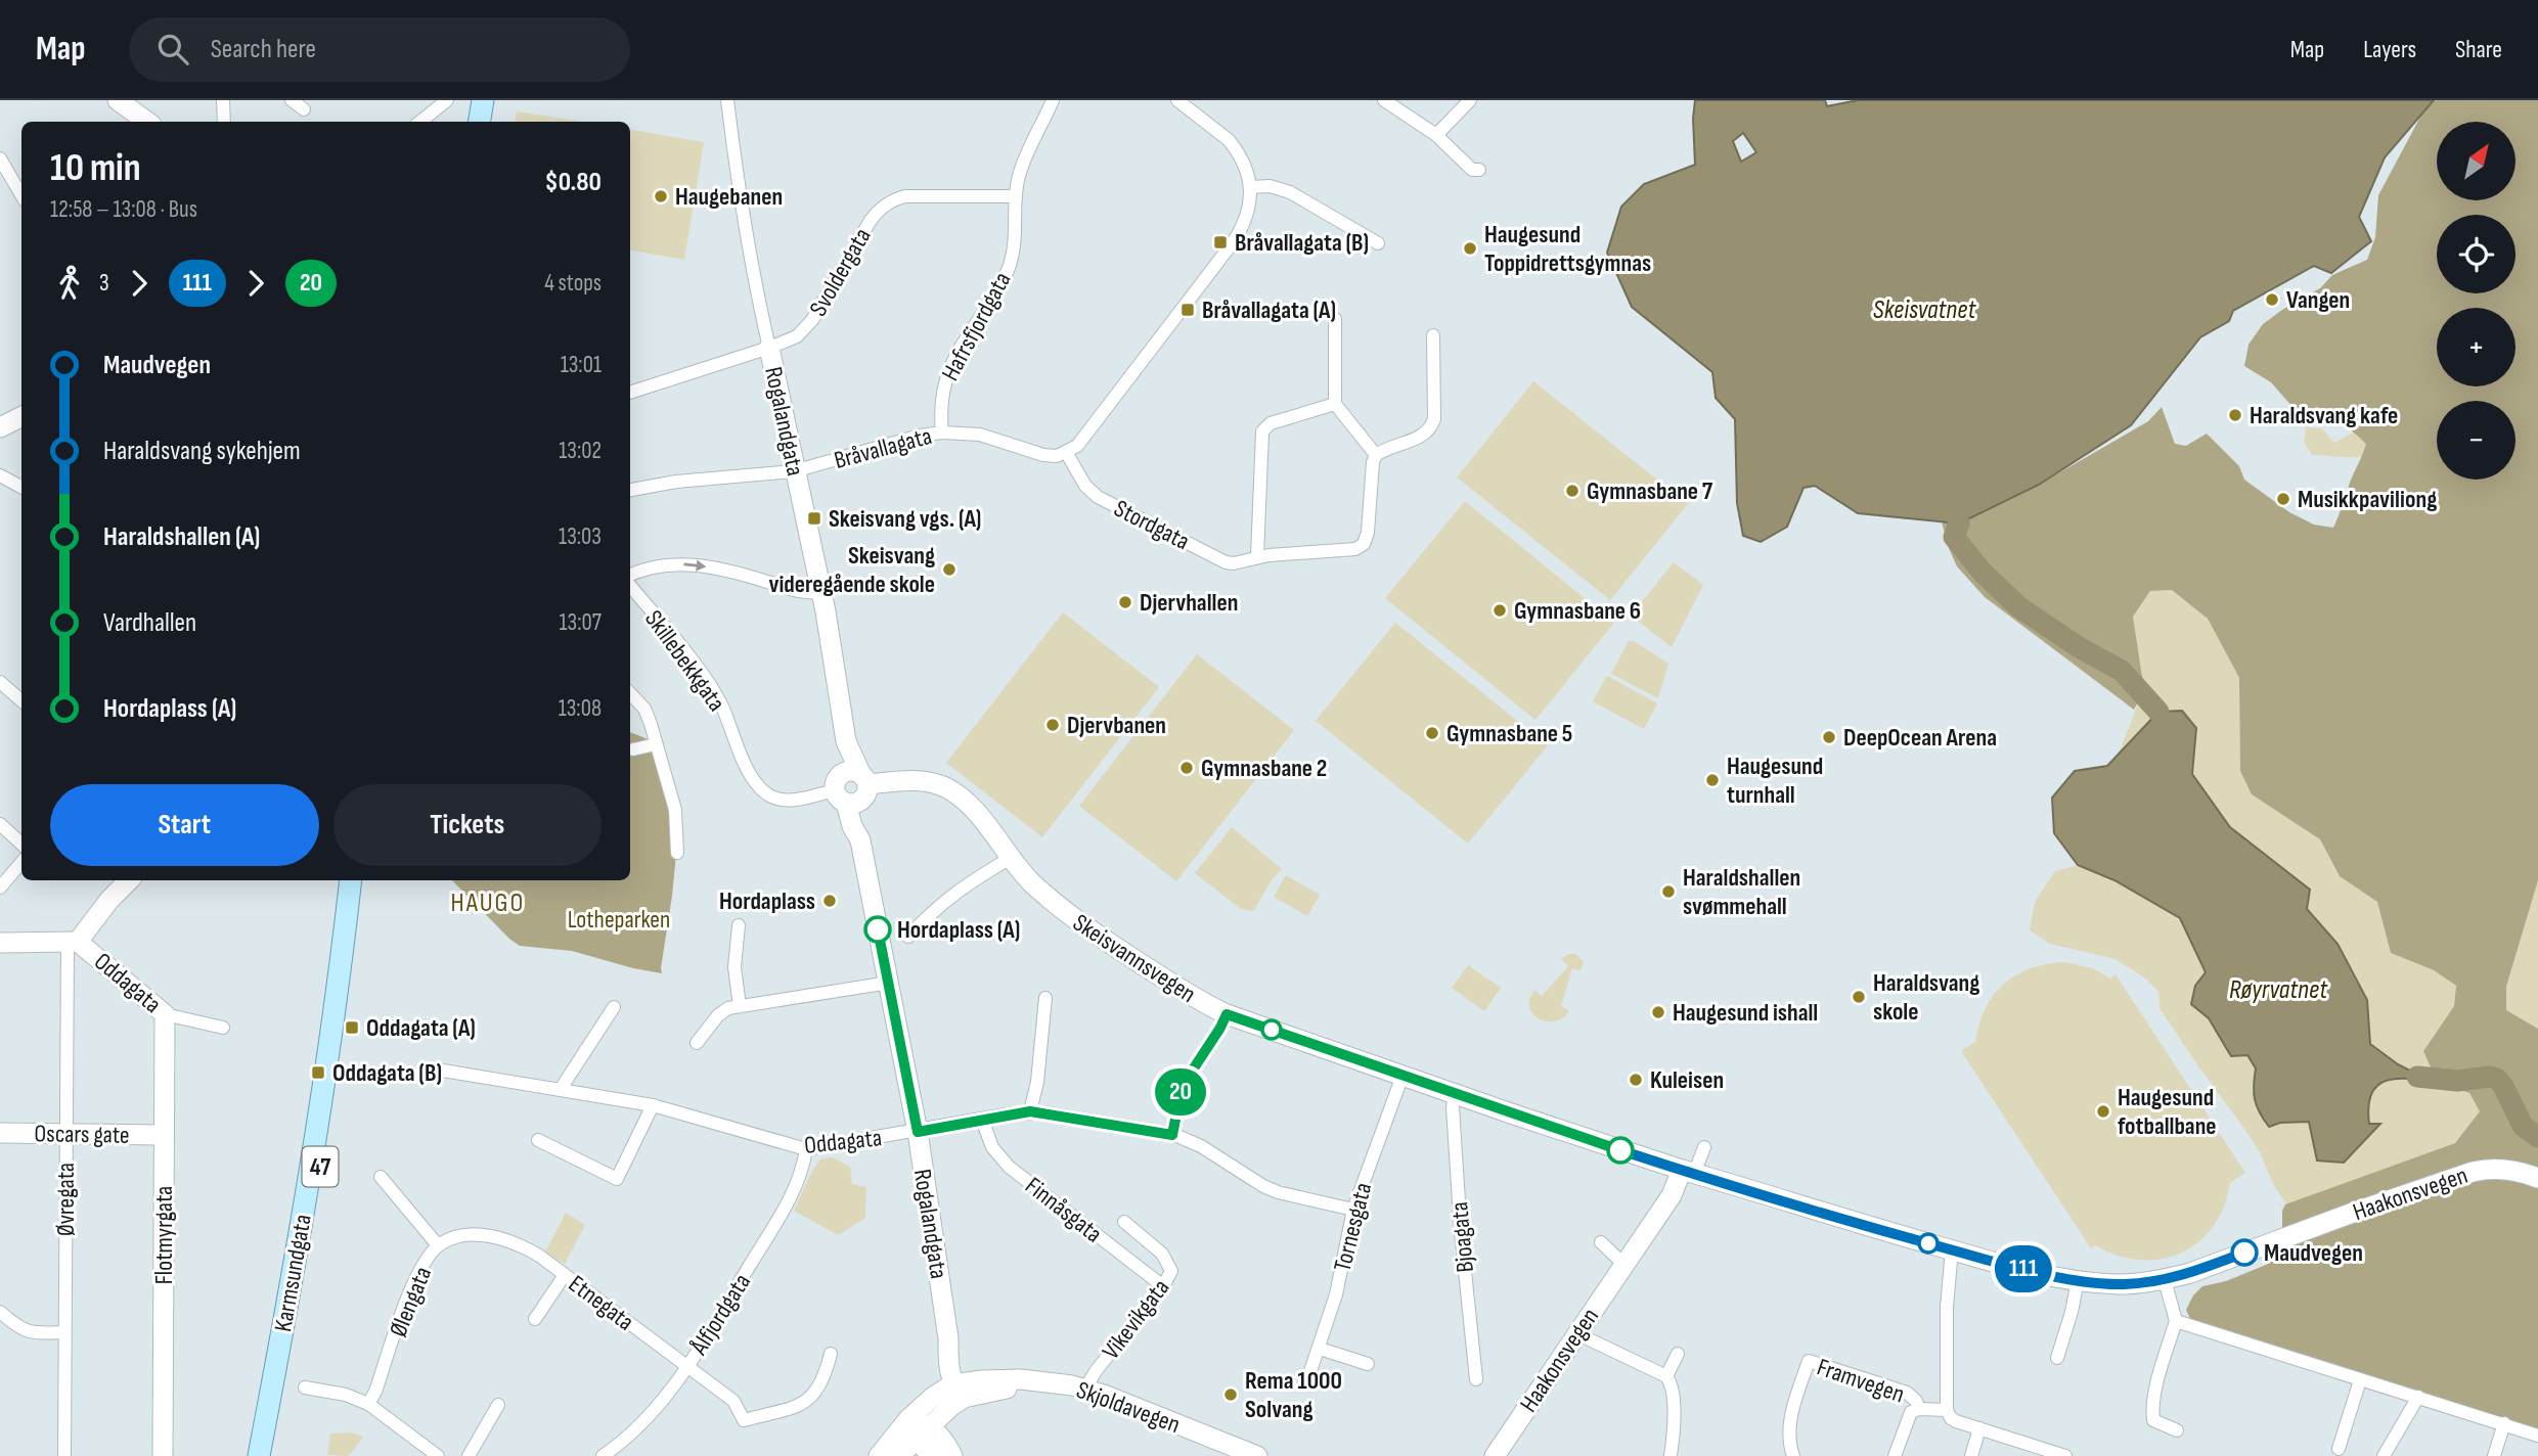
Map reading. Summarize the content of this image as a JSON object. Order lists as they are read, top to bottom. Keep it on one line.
{"streets":{"main road":["47","Karmsundgata"],"street":["Svoldergata","Hafrsfjordgata","Rogalandgata","Bråvallagata","Stordgata","Skillebekkgata","Skeisvannsvegen","Oddagata","Oscars gate","Haakonsvegen","Øvregata","Finnåsgata","Tornesgata","Flotmyrgata","Bjoagata","Ølengata","Etnegata","Ålfjordgata","Vikevikgata","Framvegen","Skjoldavegen"]},"crossings":[["Svoldergata","Hafrsfjordgata"],["Svoldergata","Rogalandgata"],["Hafrsfjordgata","Bråvallagata"],["Rogalandgata","Bråvallagata"],["Rogalandgata","Skillebekkgata"],["Rogalandgata","Skeisvannsvegen"],["Rogalandgata","Oddagata"],["Rogalandgata","Skjoldavegen"],["Bråvallagata","Stordgata"],["Skillebekkgata","Skeisvannsvegen"],["Skeisvannsvegen","Haakonsvegen"],["Skeisvannsvegen","Tornesgata"],["Skeisvannsvegen","Bjoagata"],["Oddagata","Øvregata"],["Oddagata","Finnåsgata"],["Oddagata","Tornesgata"],["Oddagata","Flotmyrgata"],["Oddagata","Ålfjordgata"],["Oscars gate","Øvregata"],["Oscars gate","Flotmyrgata"],["Finnåsgata","Vikevikgata"],["Ølengata","Etnegata"],["Etnegata","Ålfjordgata"],["Vikevikgata","Skjoldavegen"]],"one_way":["Skillebekkgata"],"districts":["HAUGO"],"water":["Skeisvatnet","Røyrvatnet"],"parks":["Lotheparken"],"places":{"other":["Haugebanen","Haugesund Toppidrettsgymnas","Vangen","Haraldsvang kafe","Gymnasbane 7","Musikkpaviliong","Skeisvang videregående skole","Djervhallen","Gymnasbane 6","Djervbanen","Gymnasbane 5","DeepOcean Arena","Gymnasbane 2","Haugesund turnhall","Haraldshallen svømmehall","Hordaplass","Hordaplass (A)","Haraldsvang skole","Haugesund ishall","Kuleisen","Haugesund fotballbane","Maudvegen","Rema 1000 Solvang"],"transit":["Bråvallagata (B)","Bråvallagata (A)","Skeisvang vgs. (A)","Oddagata (A)","Oddagata (B)"]},"lines":["bus line 20","bus line 111"],"north":"top right","page":{"header":"Map","search":"Search here","nav":["Map","Layers","Share"],"on_map":["111","20"],"map_buttons":["+","−"],"heading":["10 min","12:58 – 13:08 · Bus","$0.80"],"legs":["3","111","20","4 stops"],"list":[{"name":"Maudvegen","value":"13:01"},{"name":"Haraldsvang sykehjem","value":"13:02"},{"name":"Haraldshallen (A)","value":"13:03"},{"name":"Vardhallen","value":"13:07"},{"name":"Hordaplass (A)","value":"13:08"}],"buttons":["Start","Tickets"]}}
